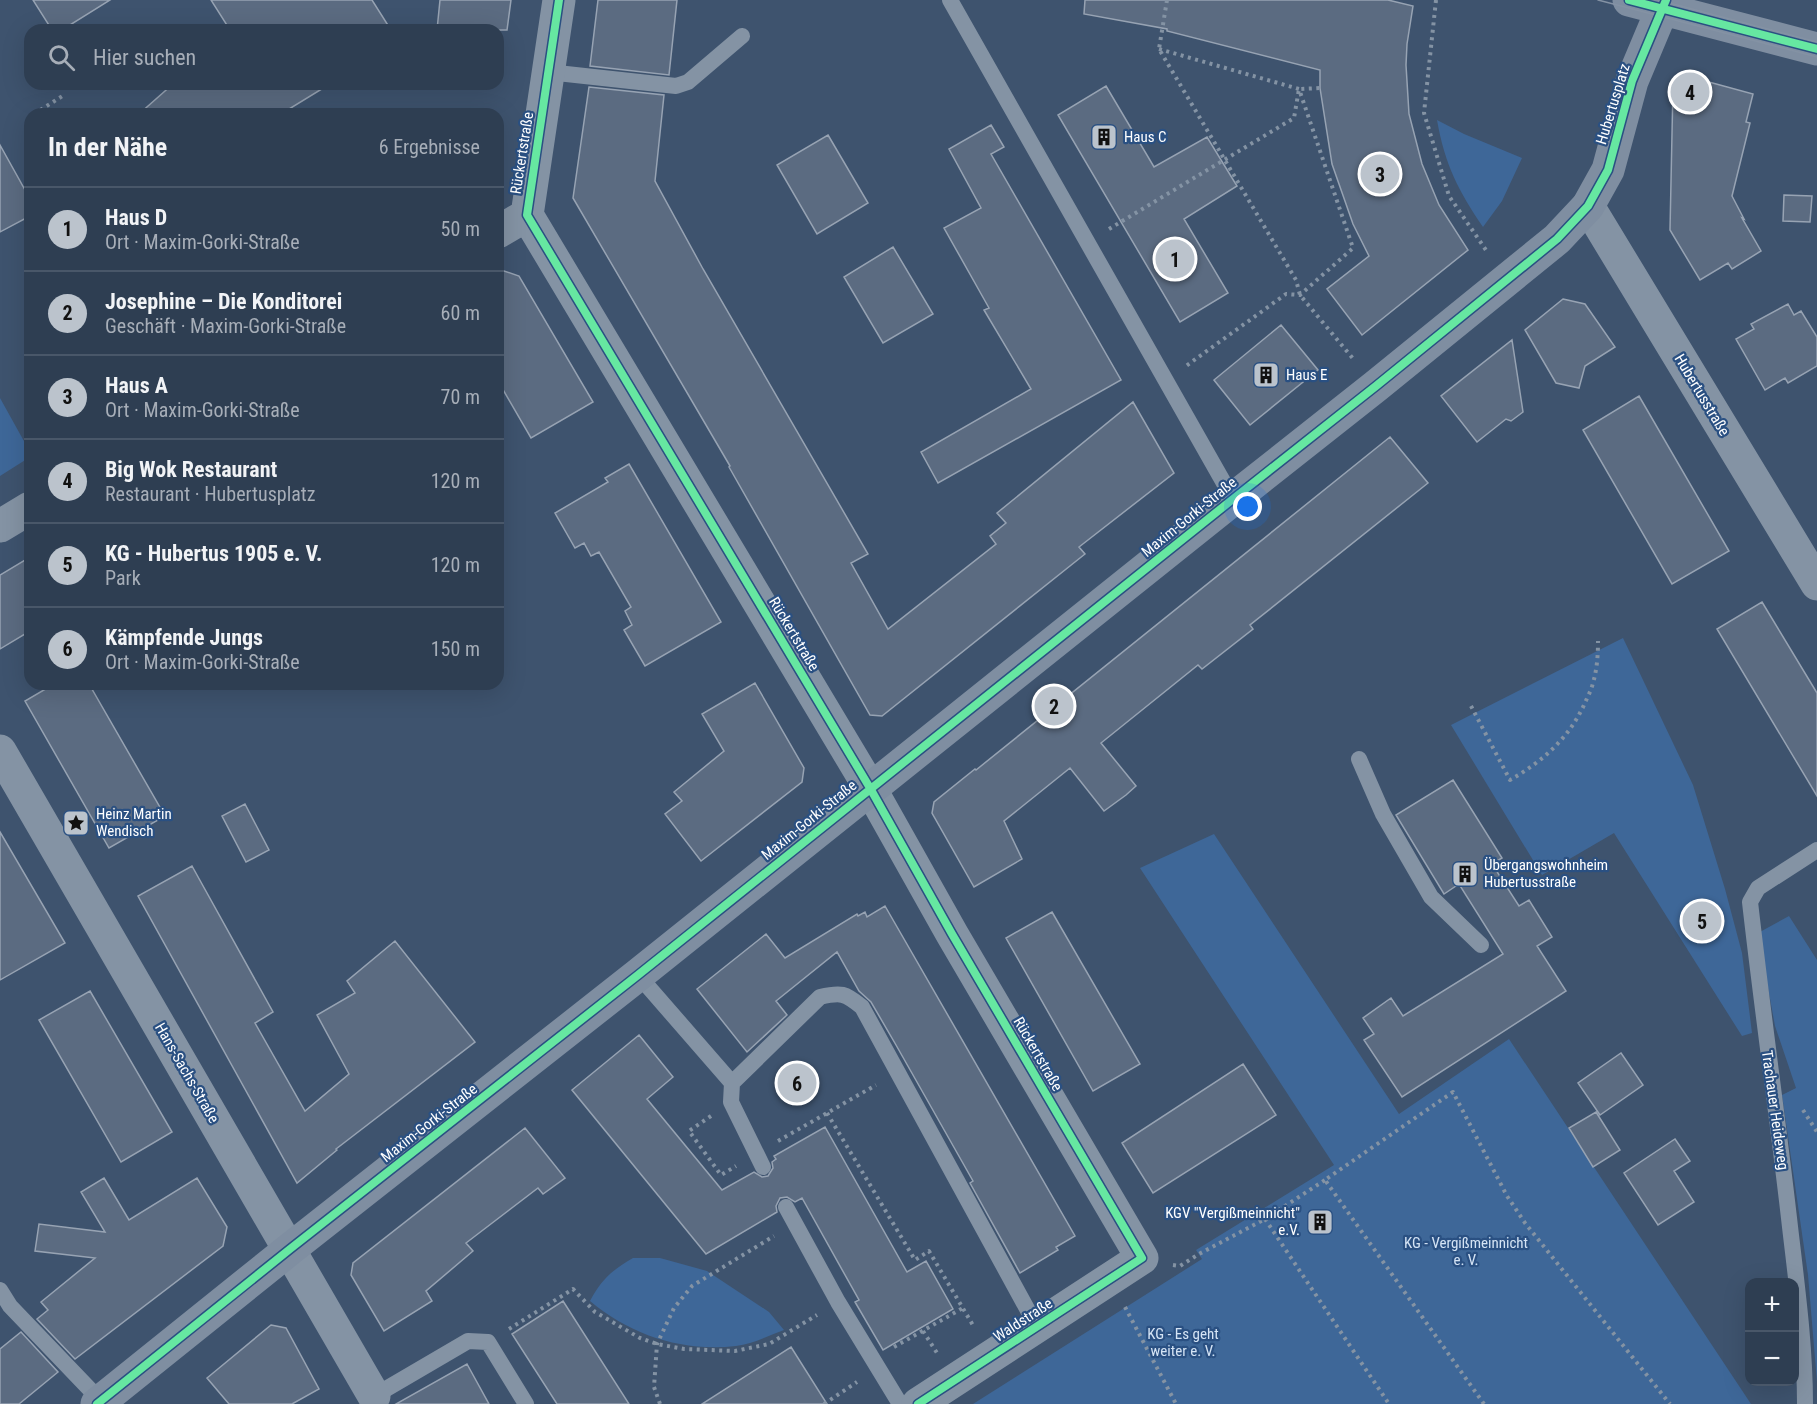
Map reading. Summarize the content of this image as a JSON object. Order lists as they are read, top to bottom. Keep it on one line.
{"streets":{"street":["Hubertusplatz","Rückertstraße","Hubertusstraße","Maxim-Gorki-Straße","Hans-Sachs-Straße","Waldstraße"],"lane":["Trachauer Heideweg"]},"crossings":[["Hubertusplatz","Hubertusstraße"],["Hubertusplatz","Maxim-Gorki-Straße"],["Rückertstraße","Maxim-Gorki-Straße"],["Rückertstraße","Waldstraße"],["Hubertusstraße","Maxim-Gorki-Straße"],["Maxim-Gorki-Straße","Hans-Sachs-Straße"]],"parks":["KG - Vergißmeinnicht e. V.","KG - Es geht weiter e. V."],"places":{"building":["Haus C","Haus E","Übergangswohnheim Hubertusstraße","KGV \"Vergißmeinnicht\" e.V."],"place":["Heinz Martin Wendisch"]},"page":{"search":"Hier suchen","pins":["4","3","1","2","5","6"],"heading":["In der Nähe","6 Ergebnisse"],"list":[{"mark":"1","name":"Haus D","note":"Ort · Maxim-Gorki-Straße","value":"50 m"},{"mark":"2","name":"Josephine – Die Konditorei","note":"Geschäft · Maxim-Gorki-Straße","value":"60 m"},{"mark":"3","name":"Haus A","note":"Ort · Maxim-Gorki-Straße","value":"70 m"},{"mark":"4","name":"Big Wok Restaurant","note":"Restaurant · Hubertusplatz","value":"120 m"},{"mark":"5","name":"KG - Hubertus 1905 e. V.","note":"Park","value":"120 m"},{"mark":"6","name":"Kämpfende Jungs","note":"Ort · Maxim-Gorki-Straße","value":"150 m"}],"map_buttons":["+","−"]}}
